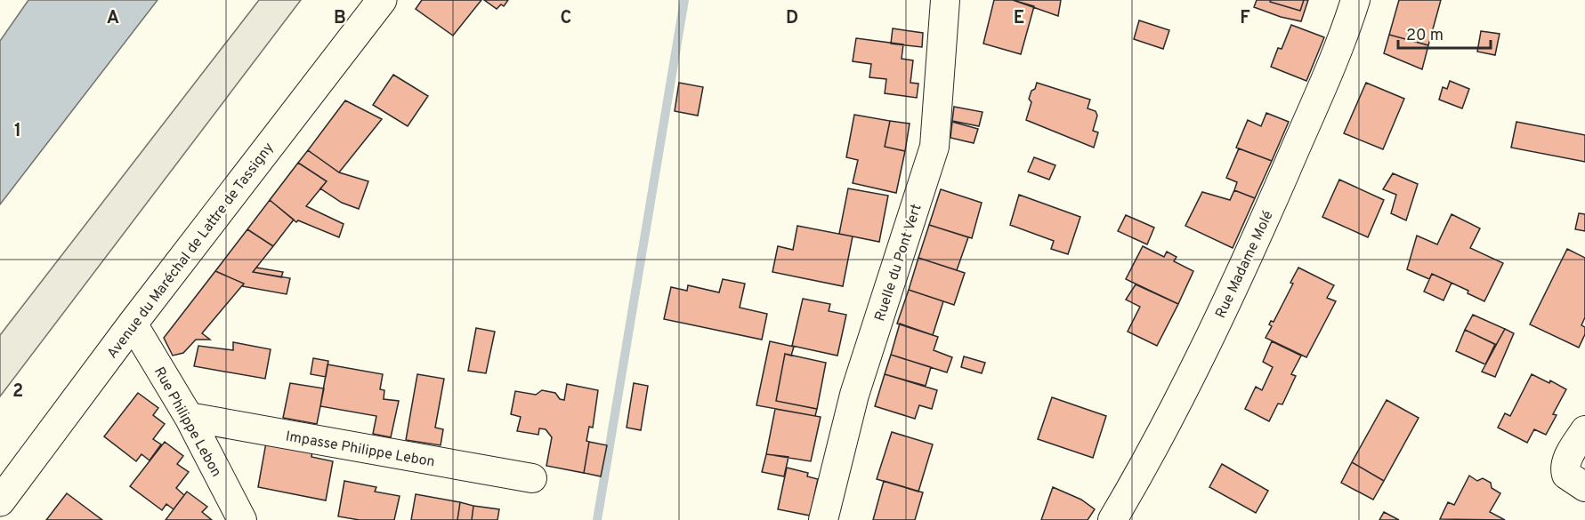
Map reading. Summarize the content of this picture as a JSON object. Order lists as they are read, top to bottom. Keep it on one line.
{"streets":{"main road":["Avenue du Maréchal de Lattre de Tassigny"],"street":["Ruelle du Pont Vert","Rue Madame Molé","Rue Philippe Lebon","Impasse Philippe Lebon"]},"crossings":[["Avenue du Maréchal de Lattre de Tassigny","Rue Philippe Lebon"],["Rue Philippe Lebon","Impasse Philippe Lebon"]],"scale_bar":"20 m","grid":{"columns":["A","B","C","D","E","F"],"rows":["1","2"]}}
